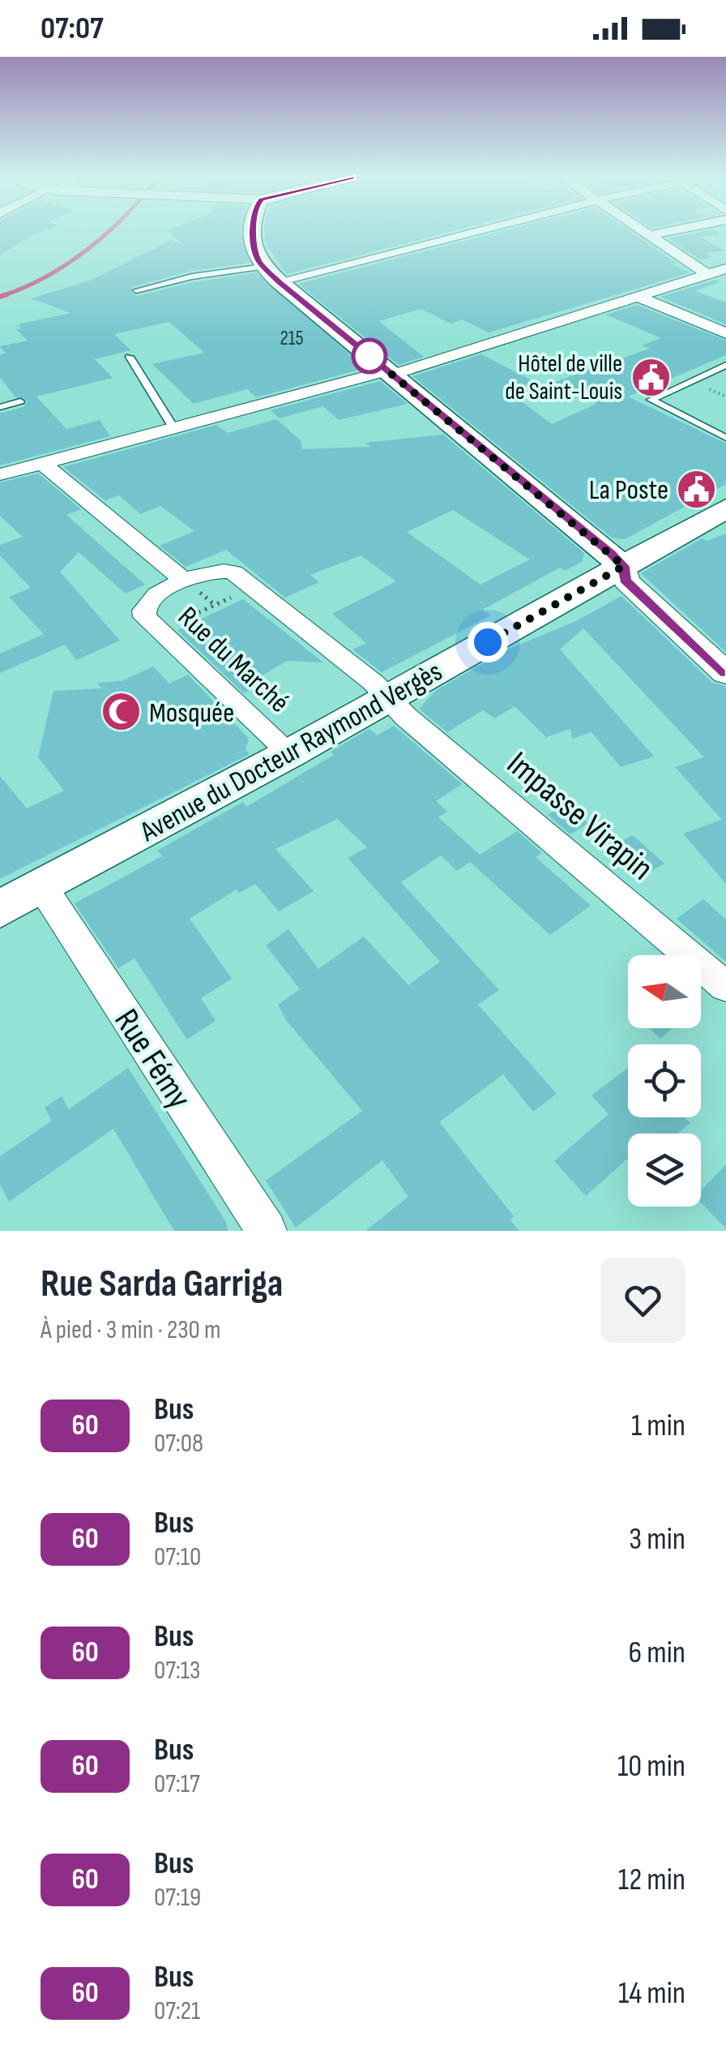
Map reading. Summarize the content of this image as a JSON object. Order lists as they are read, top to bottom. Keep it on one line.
{"streets":{"main road":["Avenue du Docteur Raymond Vergès"],"street":["Rue du Marché","Impasse Virapin","Rue Fémy"]},"crossings":[["Rue du Marché","Avenue du Docteur Raymond Vergès"],["Rue du Marché","Impasse Virapin"],["Avenue du Docteur Raymond Vergès","Impasse Virapin"],["Avenue du Docteur Raymond Vergès","Rue Fémy"]],"places":{"public building":["Hôtel de ville de Saint-Louis","La Poste"],"mosque":["Mosquée"]},"lines":["bus line 60"],"house_numbers":["215"],"north":"left","page":{"status":"07:07","heading":["Rue Sarda Garriga","À pied · 3 min · 230 m"],"list":[{"mark":"60","name":"Bus","note":"07:08","value":"1 min"},{"mark":"60","name":"Bus","note":"07:10","value":"3 min"},{"mark":"60","name":"Bus","note":"07:13","value":"6 min"},{"mark":"60","name":"Bus","note":"07:17","value":"10 min"},{"mark":"60","name":"Bus","note":"07:19","value":"12 min"},{"mark":"60","name":"Bus","note":"07:21","value":"14 min"}]}}
